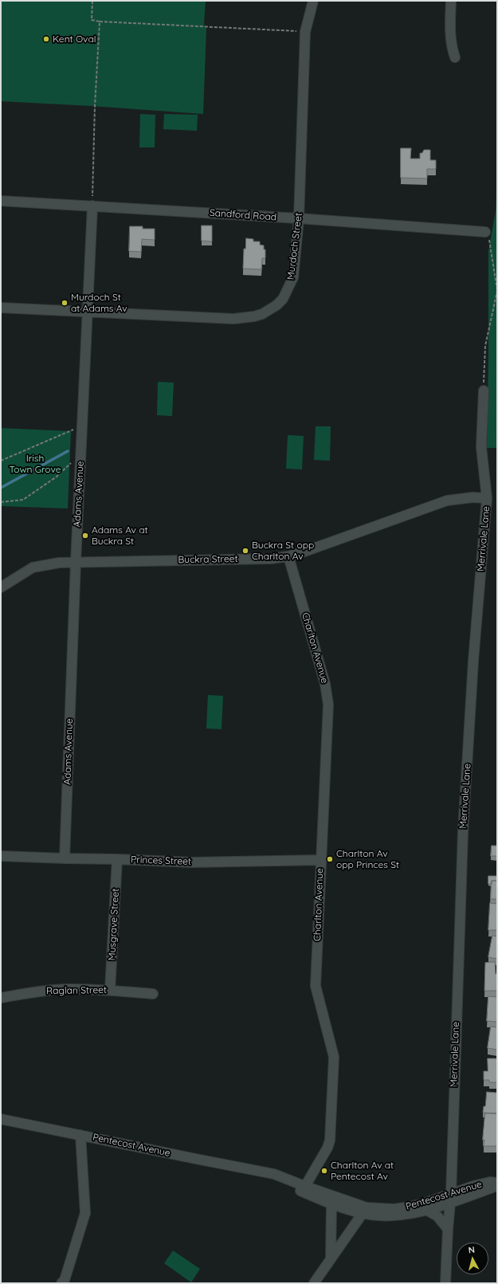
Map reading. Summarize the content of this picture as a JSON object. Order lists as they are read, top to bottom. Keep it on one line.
{"streets":{"street":["Sandford Road","Murdoch Street","Adams Avenue","Merrivale Lane","Buckra Street","Charlton Avenue","Princes Street","Musgrave Street","Raglan Street","Pentecost Avenue"]},"crossings":[["Sandford Road","Murdoch Street"],["Sandford Road","Adams Avenue"],["Murdoch Street","Adams Avenue"],["Adams Avenue","Buckra Street"],["Adams Avenue","Princes Street"],["Merrivale Lane","Buckra Street"],["Merrivale Lane","Pentecost Avenue"],["Buckra Street","Charlton Avenue"],["Charlton Avenue","Princes Street"],["Charlton Avenue","Pentecost Avenue"],["Princes Street","Musgrave Street"],["Musgrave Street","Raglan Street"]],"parks":["Irish Town Grove"],"places":["Kent Oval","Murdoch St at Adams Av","Adams Av at Buckra St","Buckra St opp Charlton Av","Charlton Av opp Princes St","Charlton Av at Pentecost Av"],"north":"top"}
